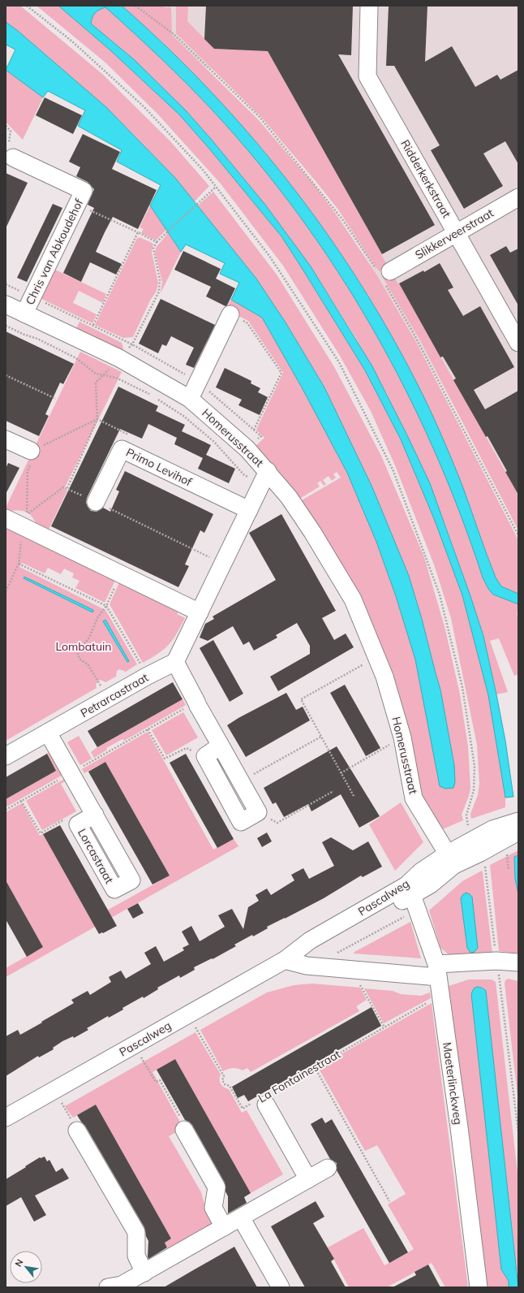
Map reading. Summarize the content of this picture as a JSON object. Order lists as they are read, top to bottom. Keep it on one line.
{"streets":{"street":["Ridderkerkstraat","Slikkerveerstraat","Chris van Abkoudehof","Homerusstraat","Primo Levihof","Petrarcastraat","Lorcastraat","Pascalweg","La Fontainestraat","Maeterlinckweg"]},"crossings":[["Ridderkerkstraat","Slikkerveerstraat"],["Chris van Abkoudehof","Homerusstraat"],["Homerusstraat","Pascalweg"],["Petrarcastraat","Lorcastraat"],["Pascalweg","Maeterlinckweg"],["La Fontainestraat","Maeterlinckweg"]],"parks":["Lombatuin"],"north":"top left"}
